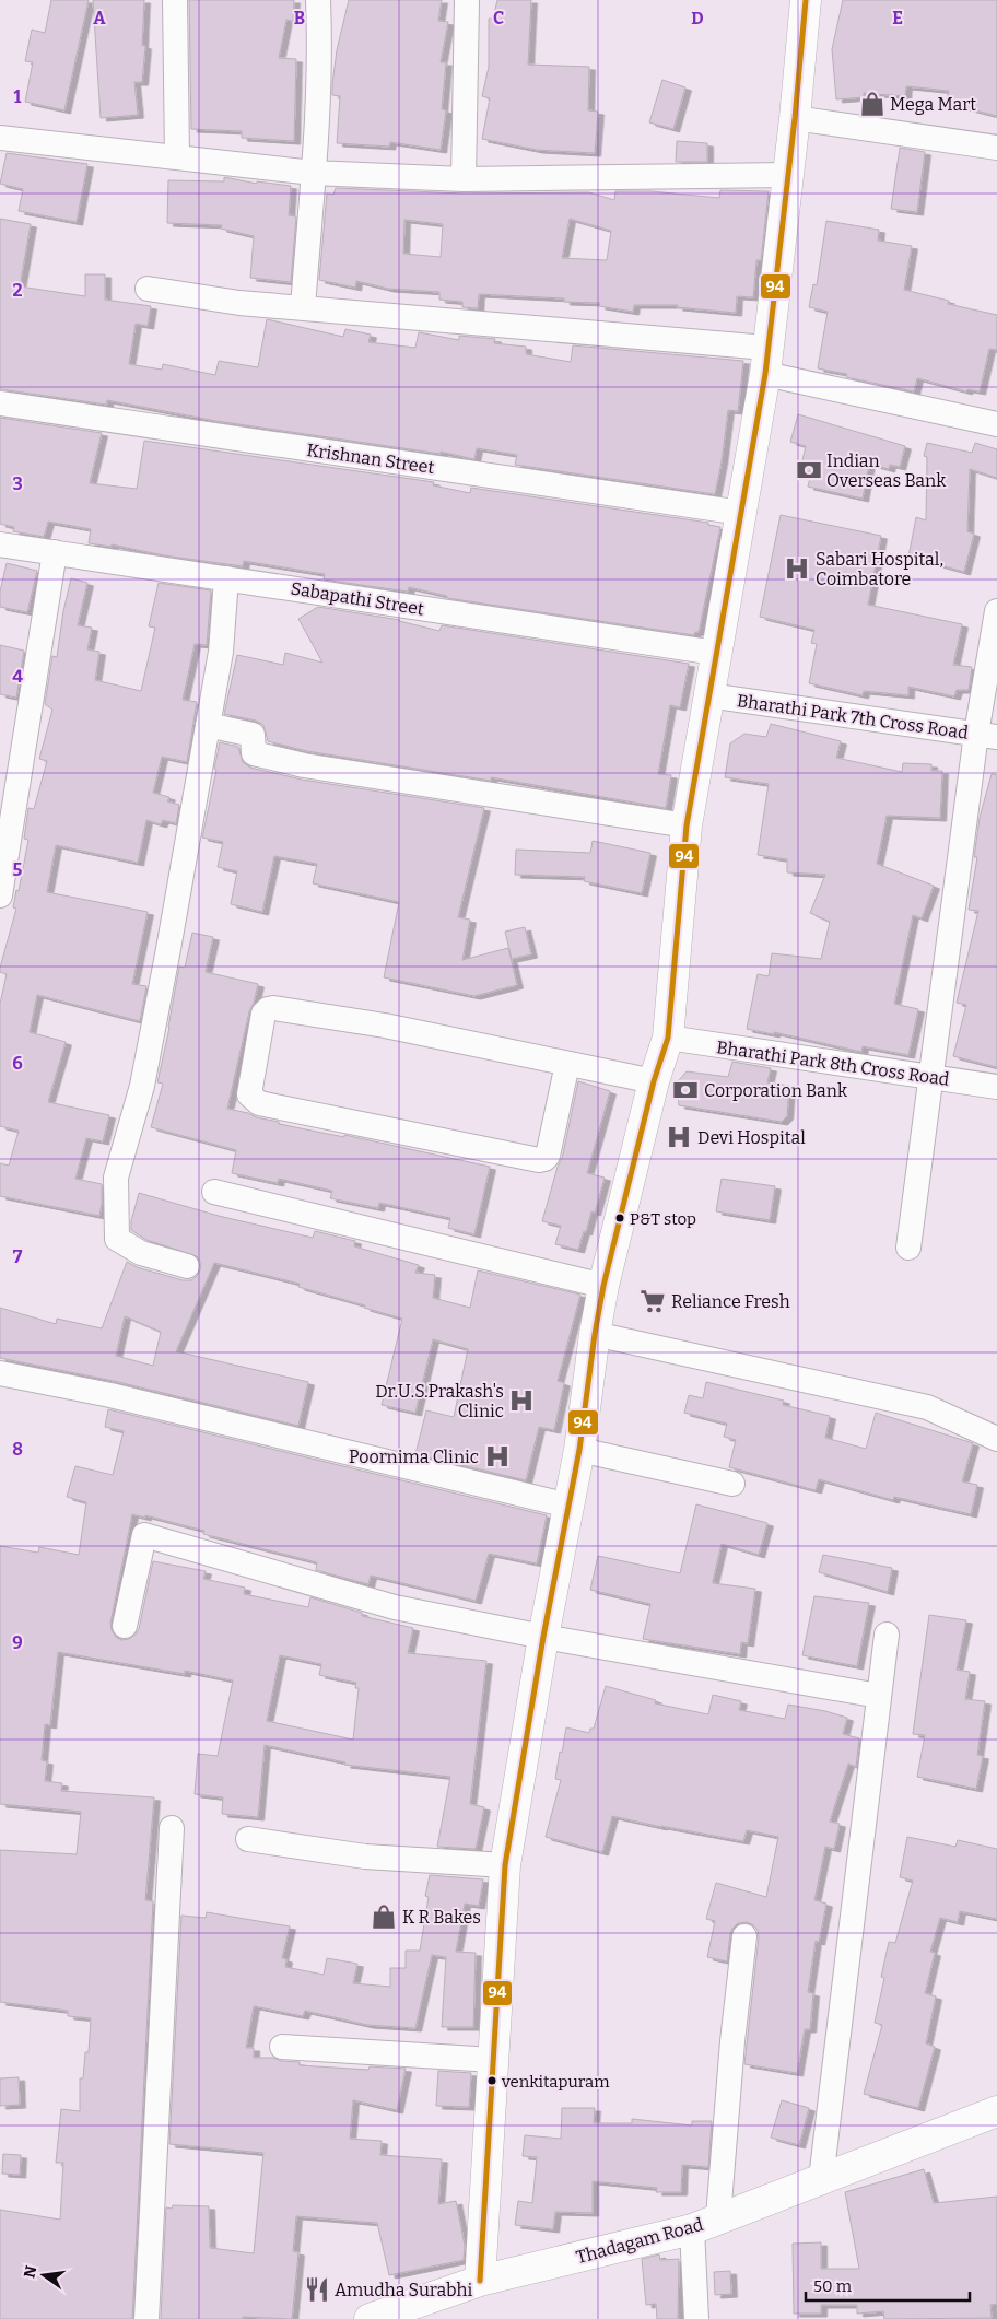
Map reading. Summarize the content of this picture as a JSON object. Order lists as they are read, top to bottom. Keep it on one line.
{"streets":{"main road":["Thadagam Road"],"street":["Krishnan Street","Sabapathi Street","Bharathi Park 7th Cross Road","Bharathi Park 8th Cross Road"]},"places":{"shop":["Mega Mart","K R Bakes"],"bank":["Indian Overseas Bank","Corporation Bank"],"hospital":["Sabari Hospital, Coimbatore","Devi Hospital","Dr.U.S.Prakash's Clinic","Poornima Clinic"],"other":["P&T stop","venkitapuram"],"supermarket":["Reliance Fresh"],"restaurant":["Amudha Surabhi"]},"lines":["transit line 94"],"scale_bar":"50 m","north":"left","grid":{"columns":["A","B","C","D","E"],"rows":["1","2","3","4","5","6","7","8","9"]}}
